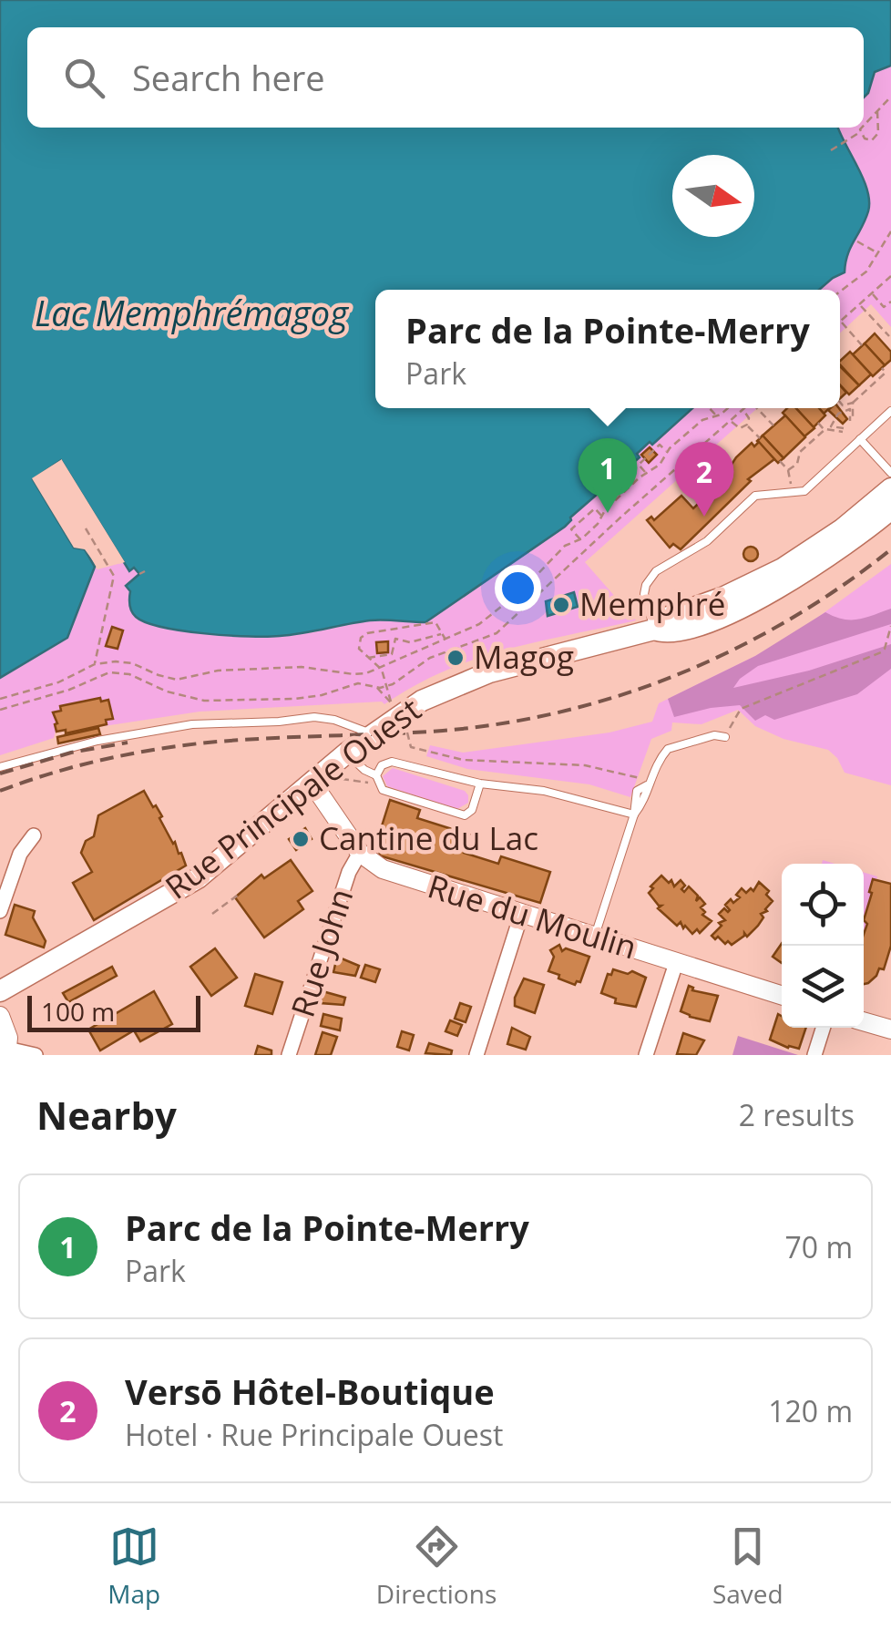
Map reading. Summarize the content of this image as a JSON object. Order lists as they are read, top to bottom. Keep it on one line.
{"streets":{"main road":["Rue Principale Ouest"],"street":["Rue du Moulin","Rue John"]},"crossings":[["Rue Principale Ouest","Rue du Moulin"],["Rue du Moulin","Rue John"]],"water":["Lac Memphrémagog"],"places":["Memphré","Magog","Cantine du Lac"],"scale_bar":"100 m","north":"right","page":{"search":"Search here","popup":["Parc de la Pointe-Merry","Park"],"pins":["1","2"],"scale":"100 m","heading":["Nearby","2 results"],"list":[{"mark":"1","name":"Parc de la Pointe-Merry","note":"Park","value":"70 m"},{"mark":"2","name":"Versō Hôtel-Boutique","note":"Hotel · Rue Principale Ouest","value":"120 m"}],"nav":["Map","Directions","Saved"]}}
